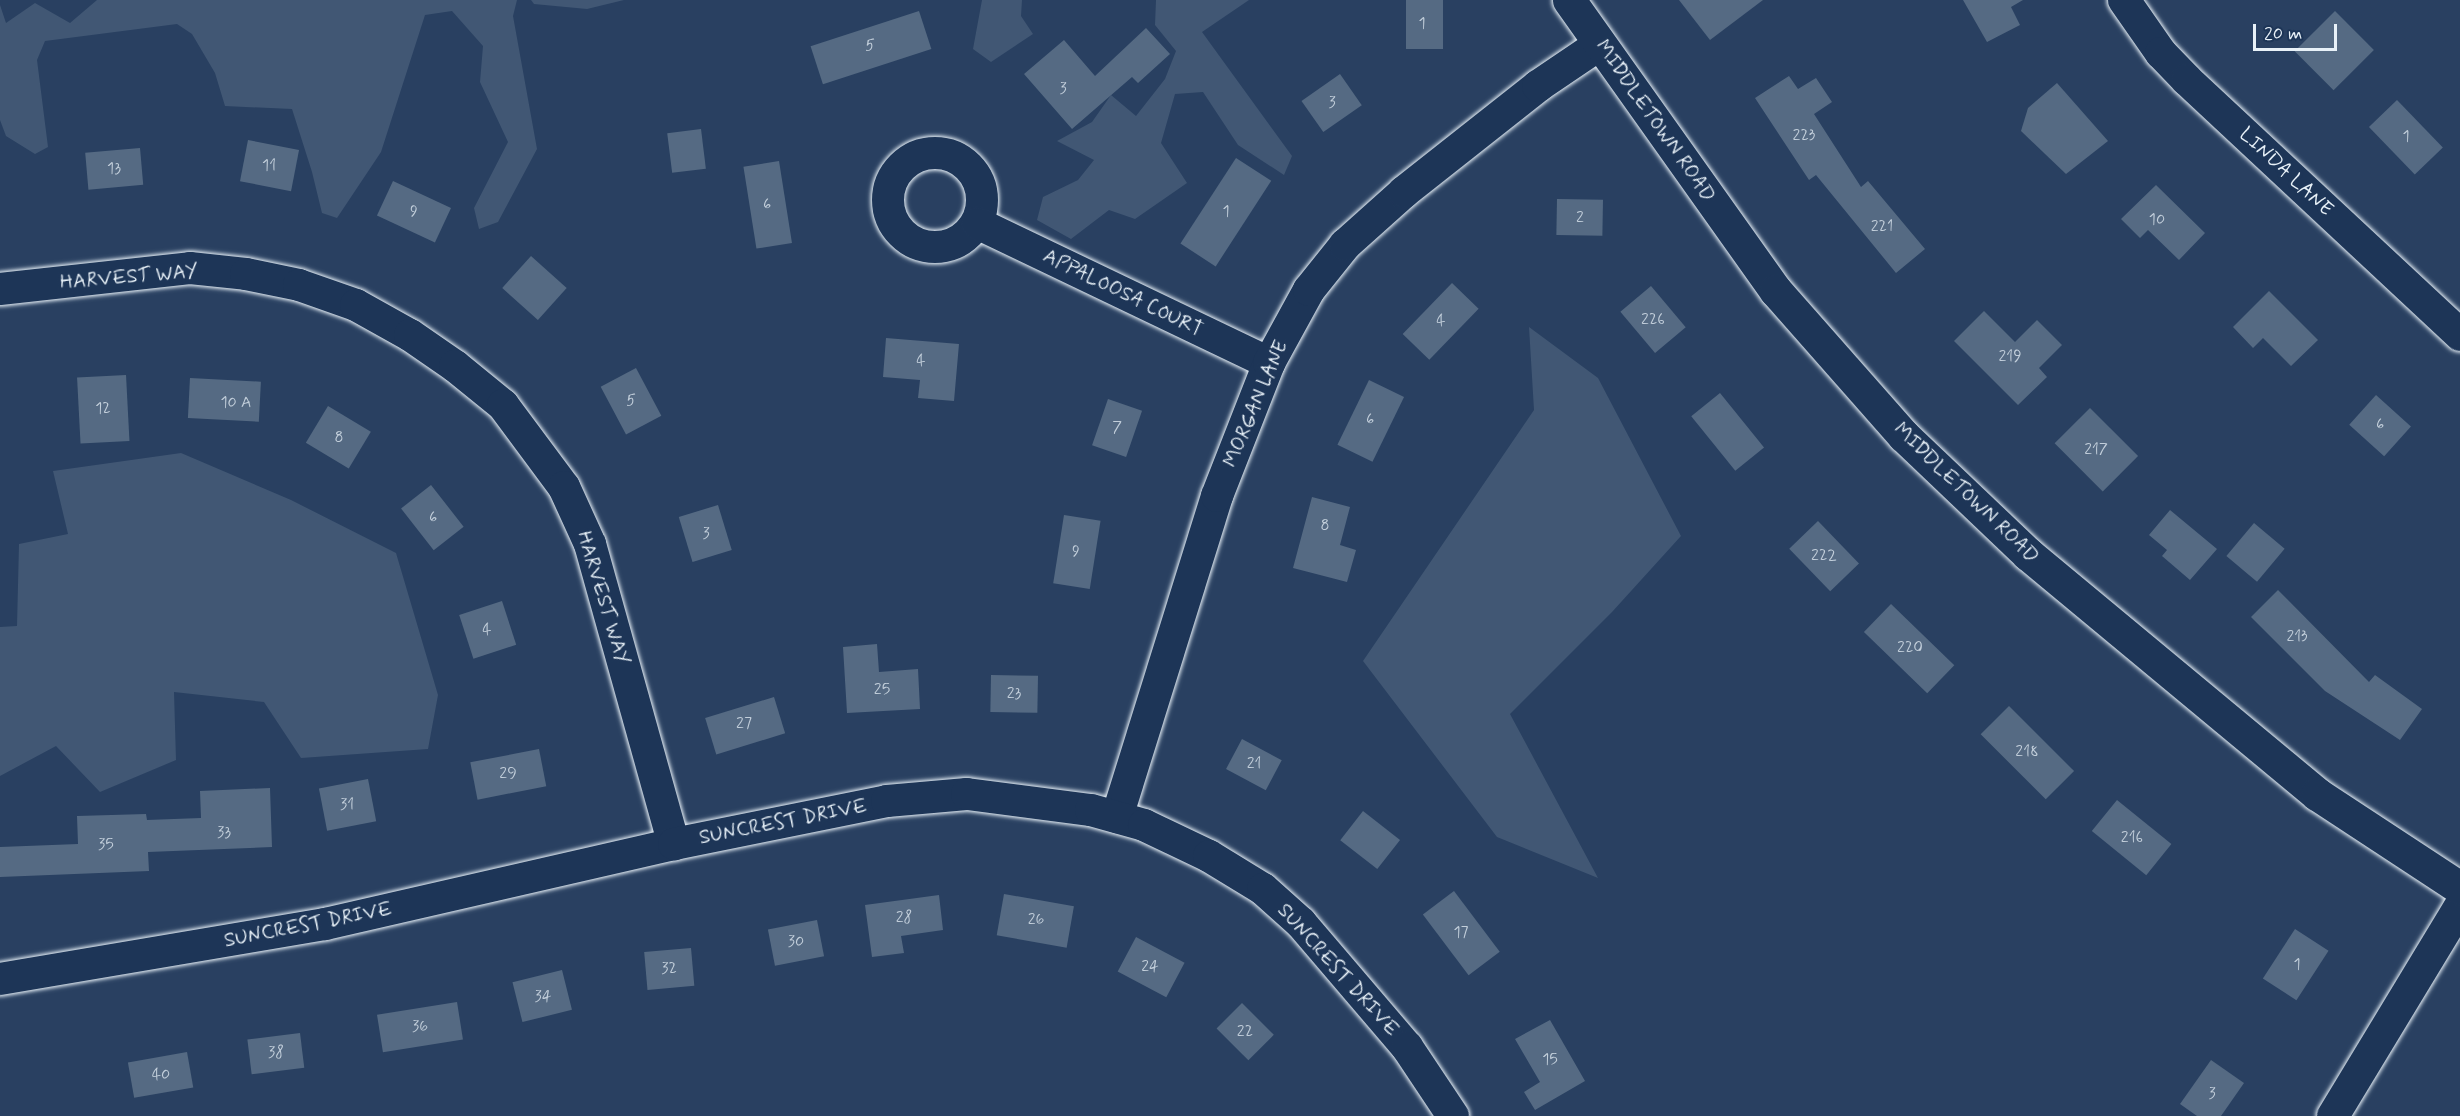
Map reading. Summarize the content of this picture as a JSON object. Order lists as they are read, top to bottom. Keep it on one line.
{"streets":{"street":["MIDDLETOWN ROAD","LINDA LANE","HARVEST WAY","APPALOOSA COURT","MORGAN LANE","SUNCREST DRIVE"]},"crossings":[["MIDDLETOWN ROAD","MORGAN LANE"],["HARVEST WAY","SUNCREST DRIVE"],["APPALOOSA COURT","MORGAN LANE"],["MORGAN LANE","SUNCREST DRIVE"]],"house_numbers":["1","5","3","3","223","1","11","13","6","9","1","2","10","221","226","4","219","4","5","10 A","12","6","6","7","8","217","6","8","3","9","222","4","213","220","25","23","27","218","21","29","31","33","216","35","28","26","17","30","1","24","32","34","36","22","38","15","40","3"],"scale_bar":"20 m"}
